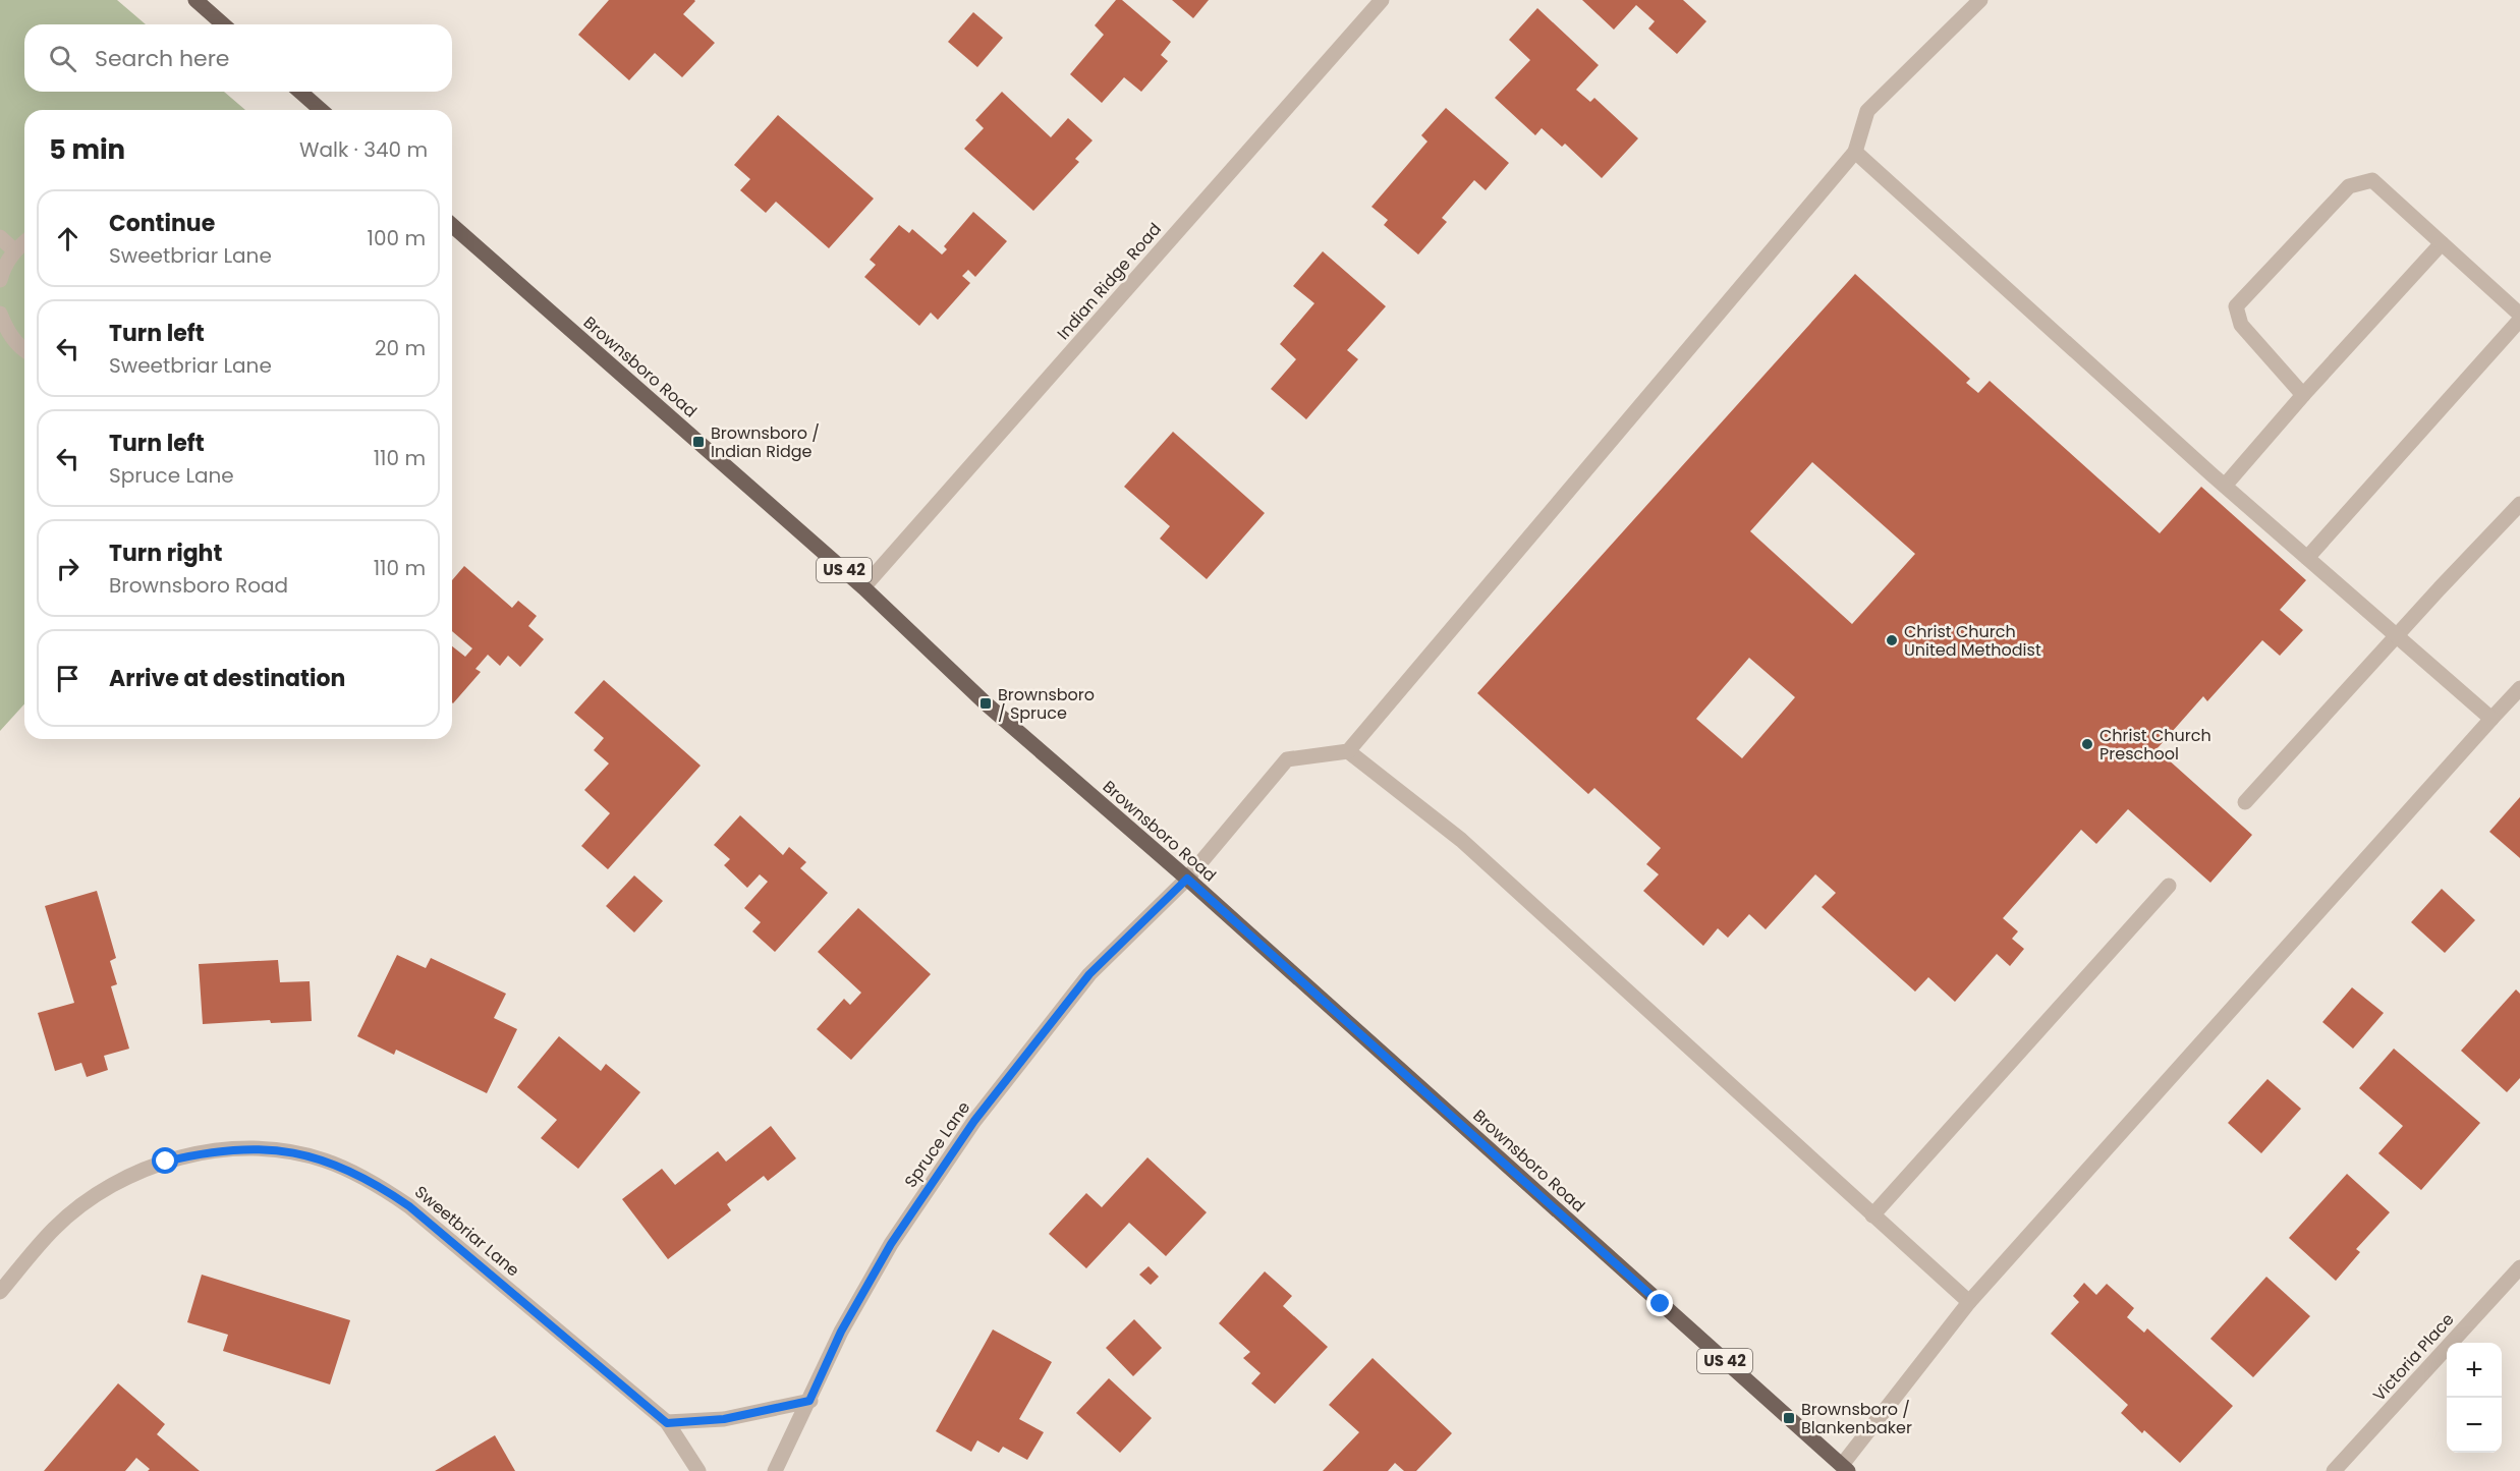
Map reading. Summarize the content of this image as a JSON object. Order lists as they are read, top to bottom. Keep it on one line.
{"streets":{"main road":["Brownsboro Road","US 42"],"street":["Indian Ridge Road","Spruce Lane","Sweetbriar Lane","Victoria Place"]},"crossings":[["Indian Ridge Road","Brownsboro Road"],["Brownsboro Road","Spruce Lane"]],"places":{"transit":["Brownsboro / Indian Ridge","Brownsboro / Spruce","Brownsboro / Blankenbaker"],"other":["Christ Church United Methodist","Christ Church Preschool"]},"page":{"search":"Search here","heading":["5 min","Walk · 340 m"],"list":[["Continue","Sweetbriar Lane","100 m"],["Turn left","Sweetbriar Lane","20 m"],["Turn left","Spruce Lane","110 m"],["Turn right","Brownsboro Road","110 m"],"Arrive at destination"],"map_buttons":["+","−"]}}
